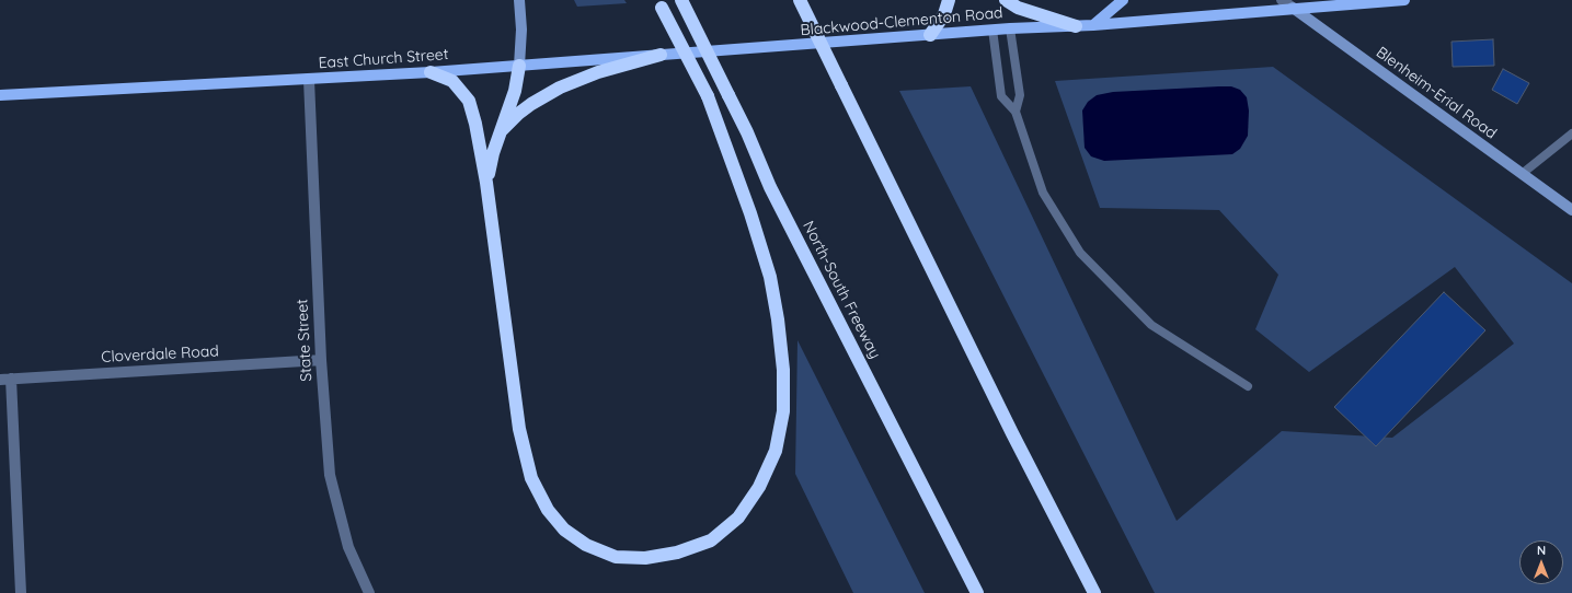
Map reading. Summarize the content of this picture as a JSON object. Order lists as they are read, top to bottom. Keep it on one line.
{"streets":{"highway":["North-South Freeway"],"main road":["Blackwood-Clementon Road","East Church Street","Blenheim-Erial Road"],"street":["State Street","Cloverdale Road"]},"crossings":[["Blackwood-Clementon Road","East Church Street"],["Blackwood-Clementon Road","Blenheim-Erial Road"],["East Church Street","State Street"],["State Street","Cloverdale Road"]],"north":"top"}
